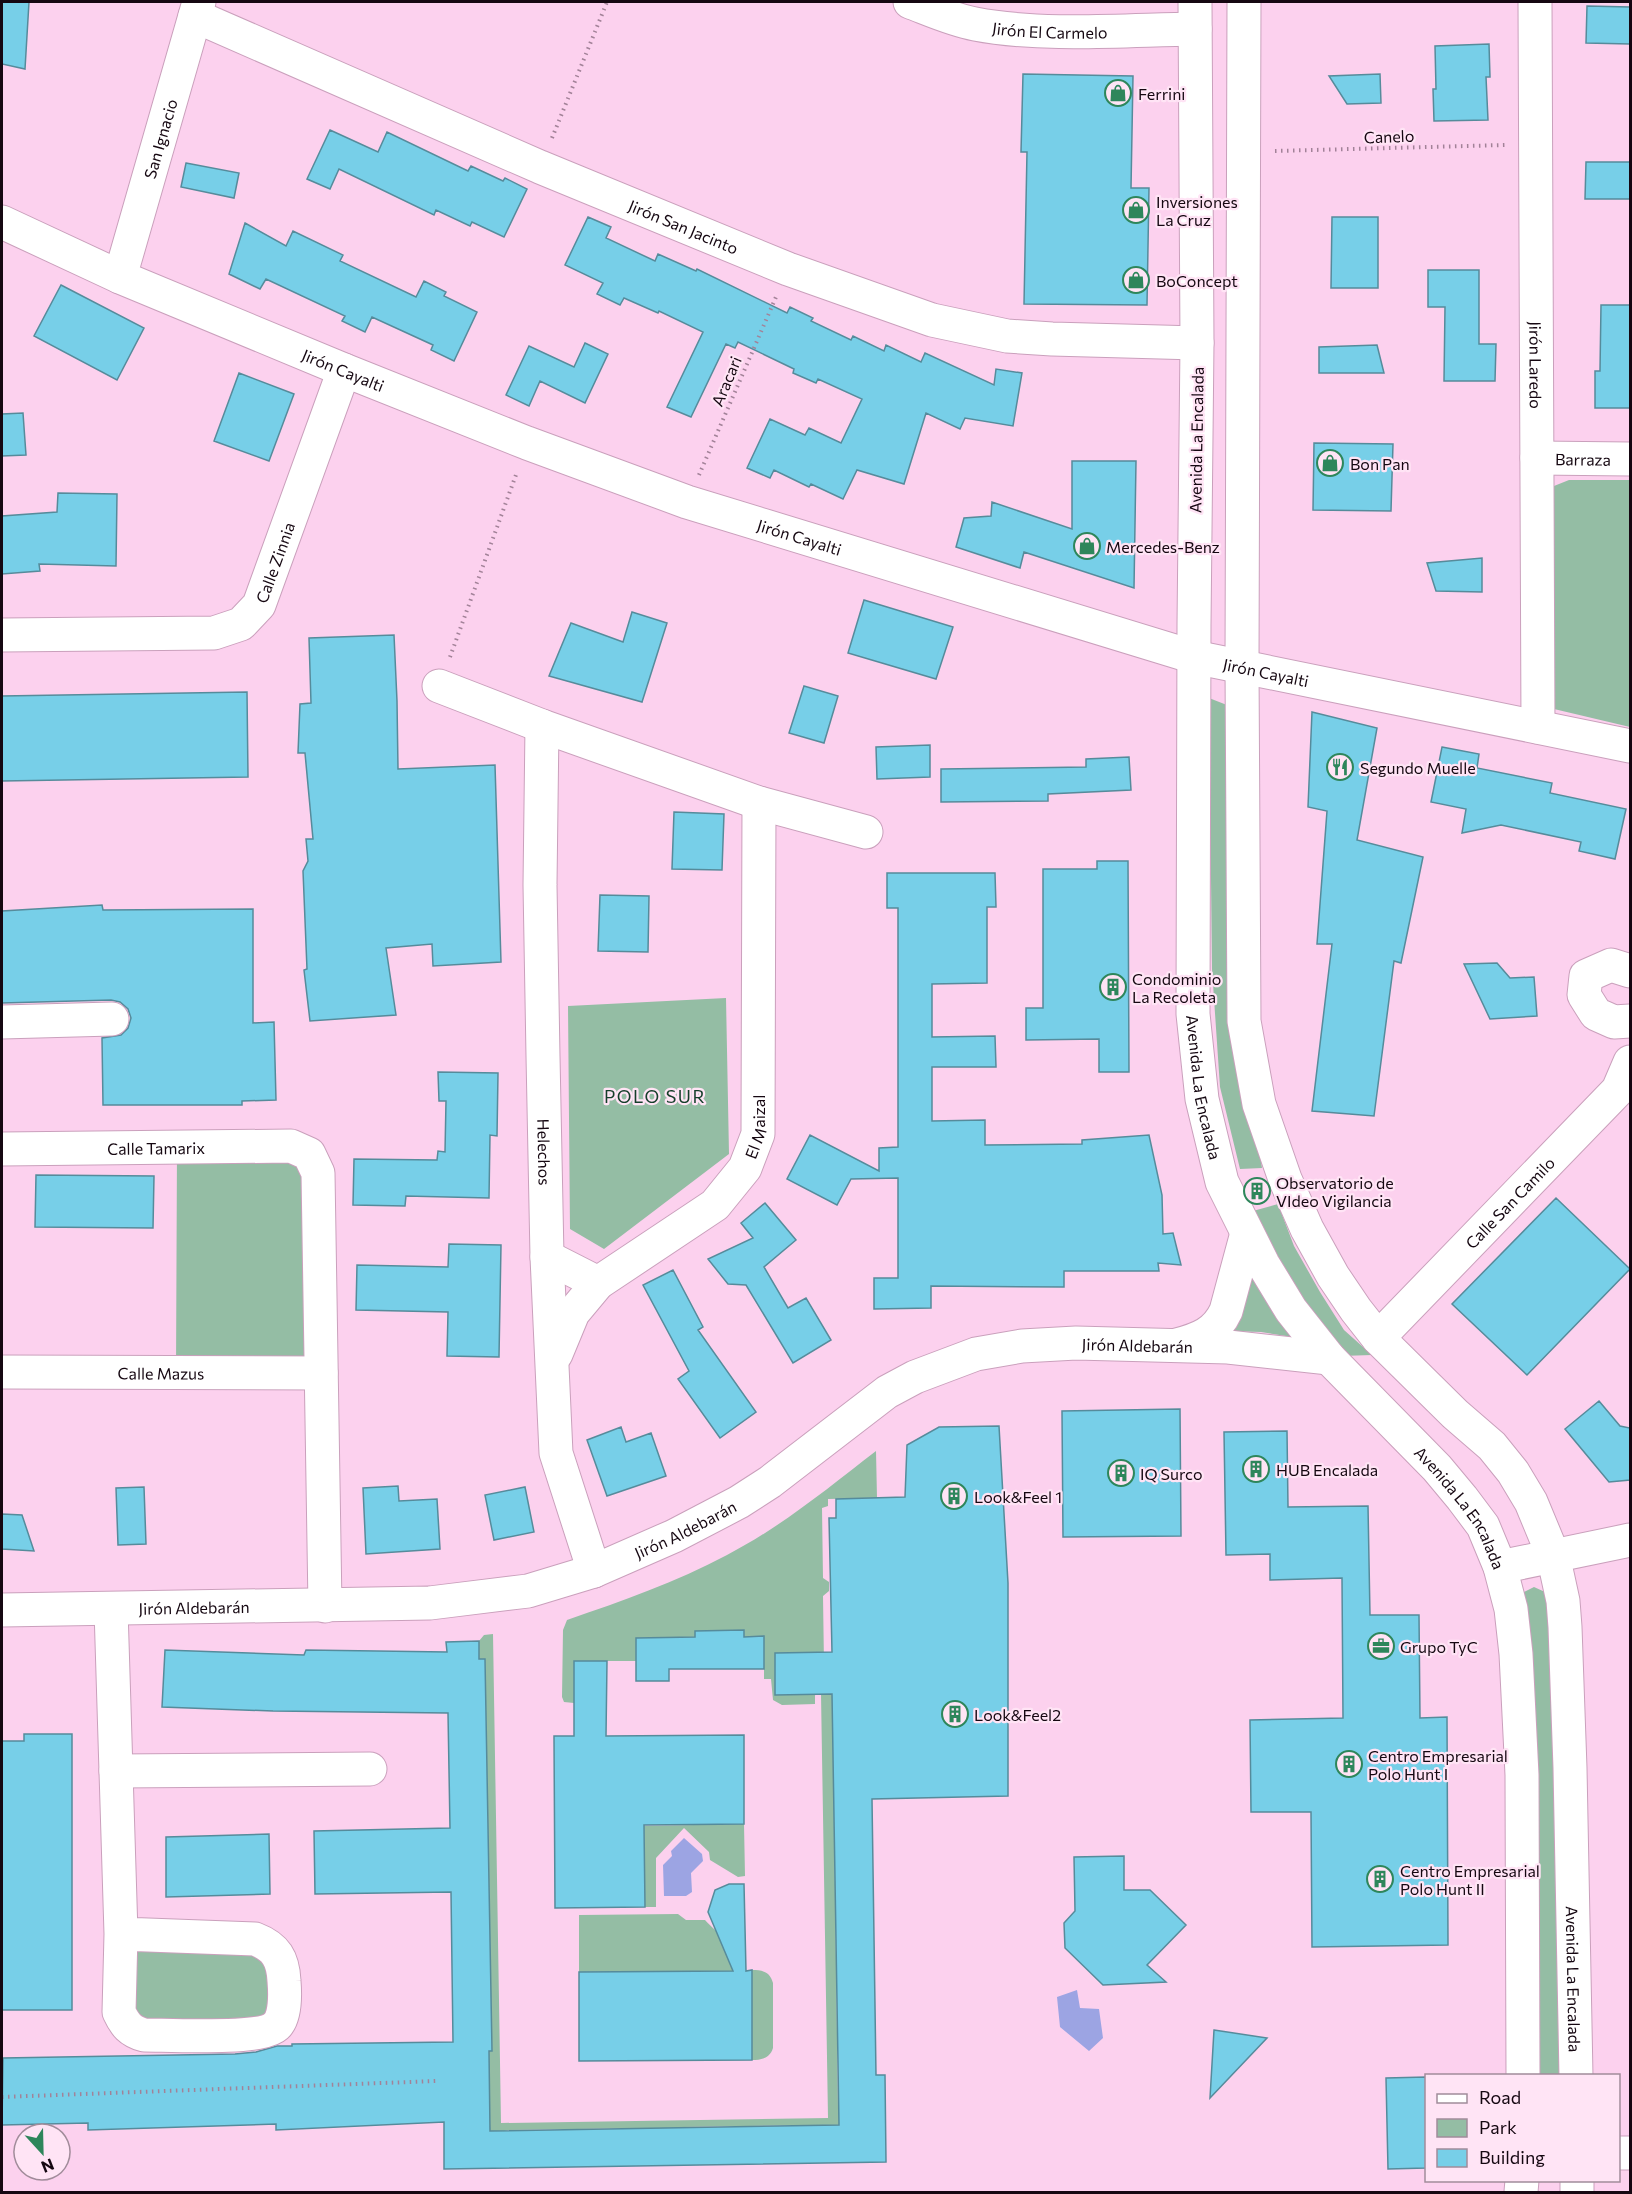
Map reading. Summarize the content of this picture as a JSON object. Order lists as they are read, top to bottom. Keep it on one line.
{"streets":{"street":["Jirón El Carmelo","San Ignacio","Jirón San Jacinto","Jirón Laredo","Jirón Cayalti","Avenida La Encalada","Barraza","Calle Zinnia","El Maizal","Calle Tamarix","Helechos","Calle San Camilo","Jirón Aldebarán","Calle Mazus"],"path":["Canelo","Aracari"]},"crossings":[["Jirón El Carmelo","Avenida La Encalada"],["Canelo","Jirón Laredo"],["Canelo","Avenida La Encalada"],["San Ignacio","Jirón San Jacinto"],["San Ignacio","Jirón Cayalti"],["Jirón San Jacinto","Aracari"],["Jirón San Jacinto","Avenida La Encalada"],["Jirón Laredo","Jirón Cayalti"],["Jirón Laredo","Barraza"],["Jirón Cayalti","Aracari"],["Jirón Cayalti","Avenida La Encalada"],["Jirón Cayalti","Calle Zinnia"],["Avenida La Encalada","Calle San Camilo"],["Avenida La Encalada","Jirón Aldebarán"],["El Maizal","Helechos"],["Calle Tamarix","Calle Mazus"],["Helechos","Jirón Aldebarán"]],"districts":["POLO SUR"],"places":{"shop":["Ferrini","Inversiones La Cruz","BoConcept","Bon Pan","Mercedes-Benz"],"restaurant":["Segundo Muelle"],"building":["Condominio La Recoleta","Observatorio de VIdeo Vigilancia","HUB Encalada","IQ Surco","Look&Feel 1","Look&Feel2","Centro Empresarial Polo Hunt I","Centro Empresarial Polo Hunt II"],"office":["Grupo TyC"]},"legend":["Road","Park","Building"],"north":"bottom"}
